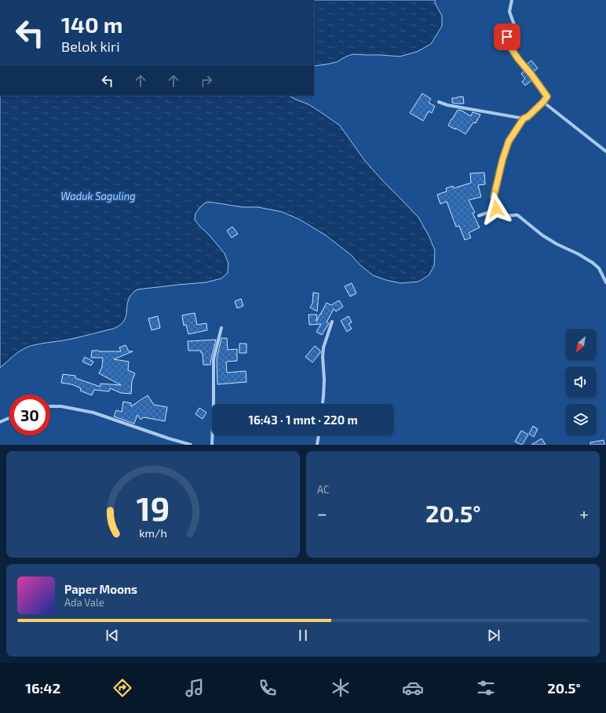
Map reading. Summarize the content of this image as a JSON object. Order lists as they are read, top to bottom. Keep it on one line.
{"water":["Waduk Saguling"],"north":"bottom left","page":{"turn":["140 m","Belok kiri"],"limit":"30","trip":"16:43 · 1 mnt · 220 m","tile":"AC","heat":["−","20.5°","+"],"song":["Paper Moons","Ada Vale"],"tabs":["16:42","20.5°"],"gauge":["19","km/h"]}}
